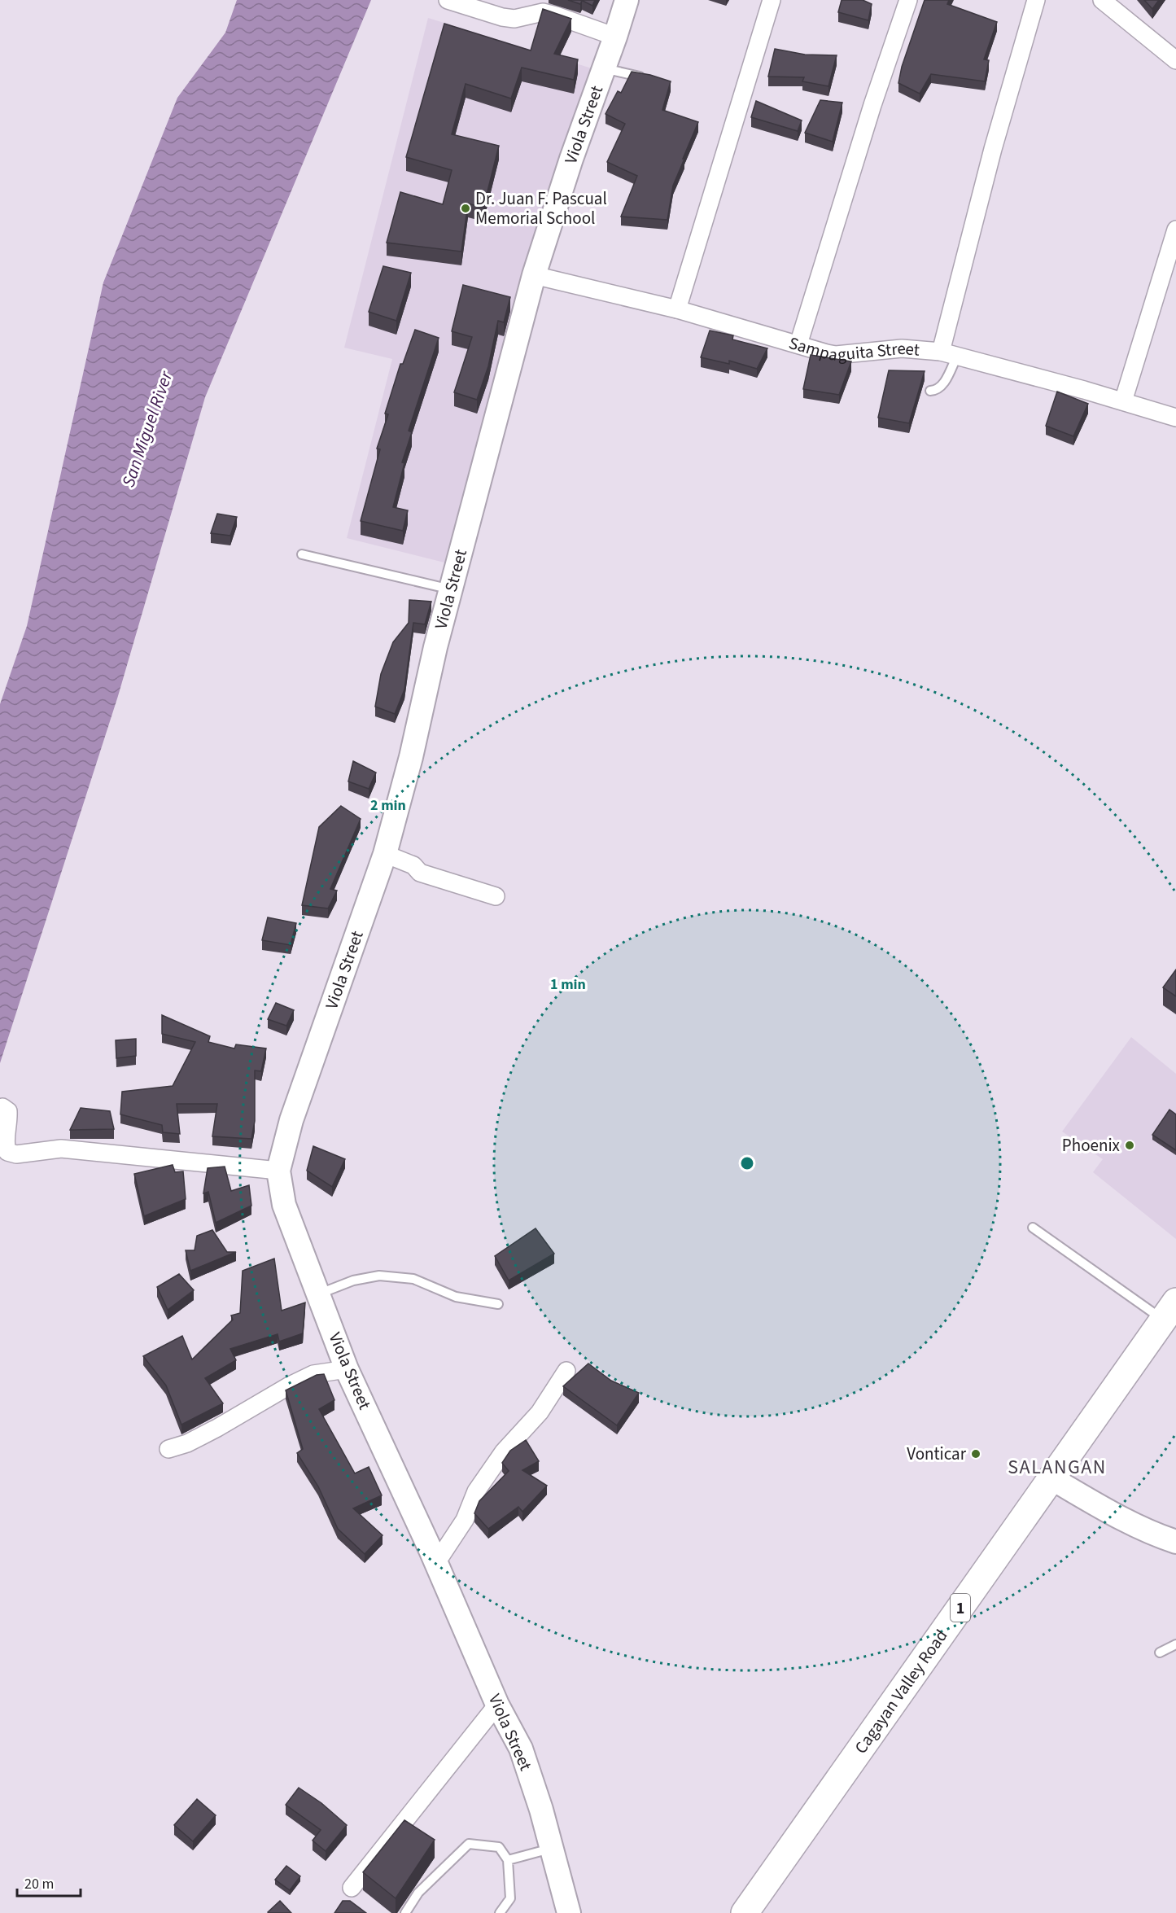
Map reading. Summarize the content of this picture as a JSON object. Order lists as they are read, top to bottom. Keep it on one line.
{"streets":{"highway":["1","Cagayan Valley Road"],"street":["Viola Street","Sampaguita Street"]},"crossings":[["Viola Street","Sampaguita Street"]],"districts":["SALANGAN"],"water":["San Miguel River"],"places":["Dr. Juan F. Pascual Memorial School","Phoenix","Vonticar"],"scale_bar":"20 m","rings":["2 min","1 min"]}
